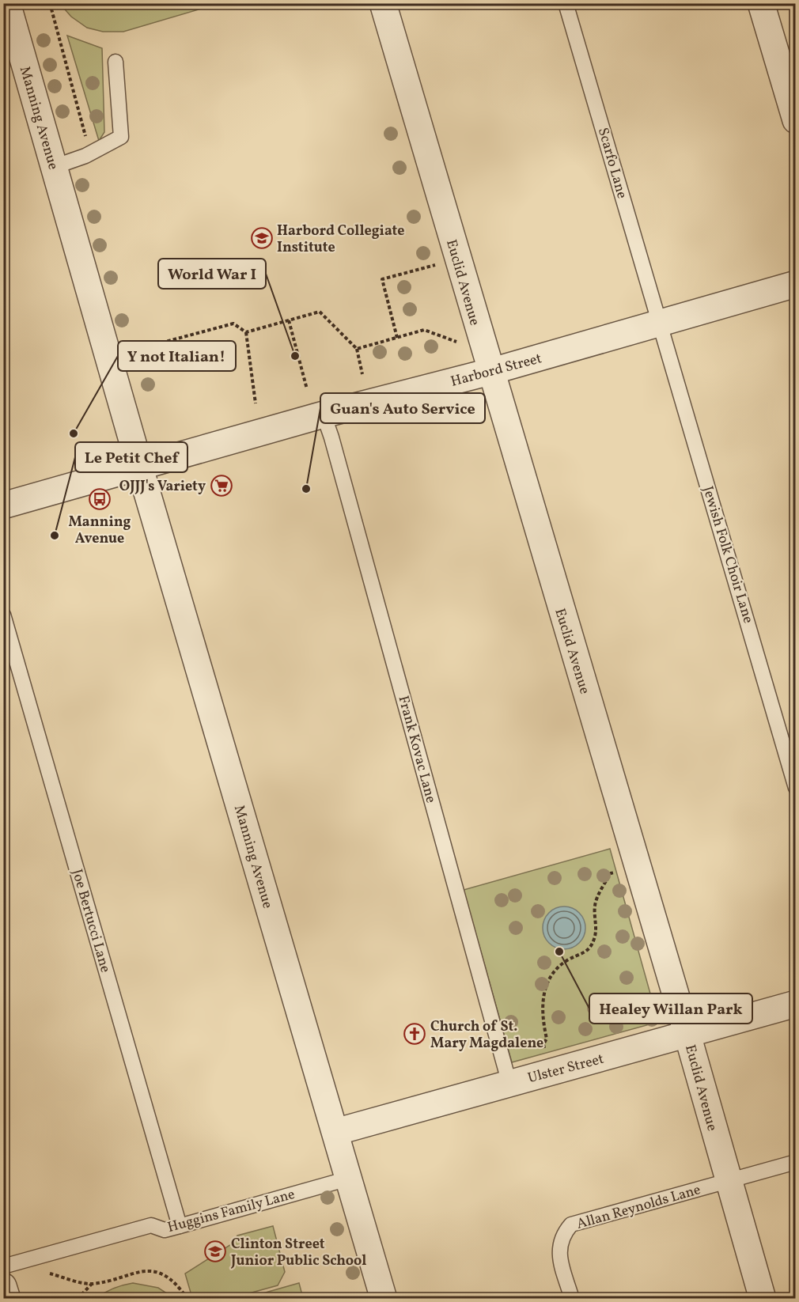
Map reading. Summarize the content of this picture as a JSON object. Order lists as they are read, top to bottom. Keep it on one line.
{"streets":{"street":["Manning Avenue","Euclid Avenue","Harbord Street","Ulster Street"],"lane":["Scarfo Lane","Jewish Folk Choir Lane","Frank Kovac Lane","Joe Bertucci Lane","Allan Reynolds Lane","Huggins Family Lane"]},"crossings":[["Manning Avenue","Harbord Street"],["Manning Avenue","Ulster Street"],["Manning Avenue","Huggins Family Lane"],["Scarfo Lane","Harbord Street"],["Scarfo Lane","Jewish Folk Choir Lane"],["Euclid Avenue","Harbord Street"],["Euclid Avenue","Ulster Street"],["Euclid Avenue","Allan Reynolds Lane"],["Harbord Street","Jewish Folk Choir Lane"],["Harbord Street","Frank Kovac Lane"],["Frank Kovac Lane","Ulster Street"],["Joe Bertucci Lane","Huggins Family Lane"]],"places":{"school or university":["Harbord Collegiate Institute","Clinton Street Junior Public School"],"other":["World War I","Y not Italian!","Guan's Auto Service","Le Petit Chef","Healey Willan Park"],"supermarket":["OJJJ's Variety"],"bus stop":["Manning Avenue"],"church":["Church of St. Mary Magdalene"]}}
